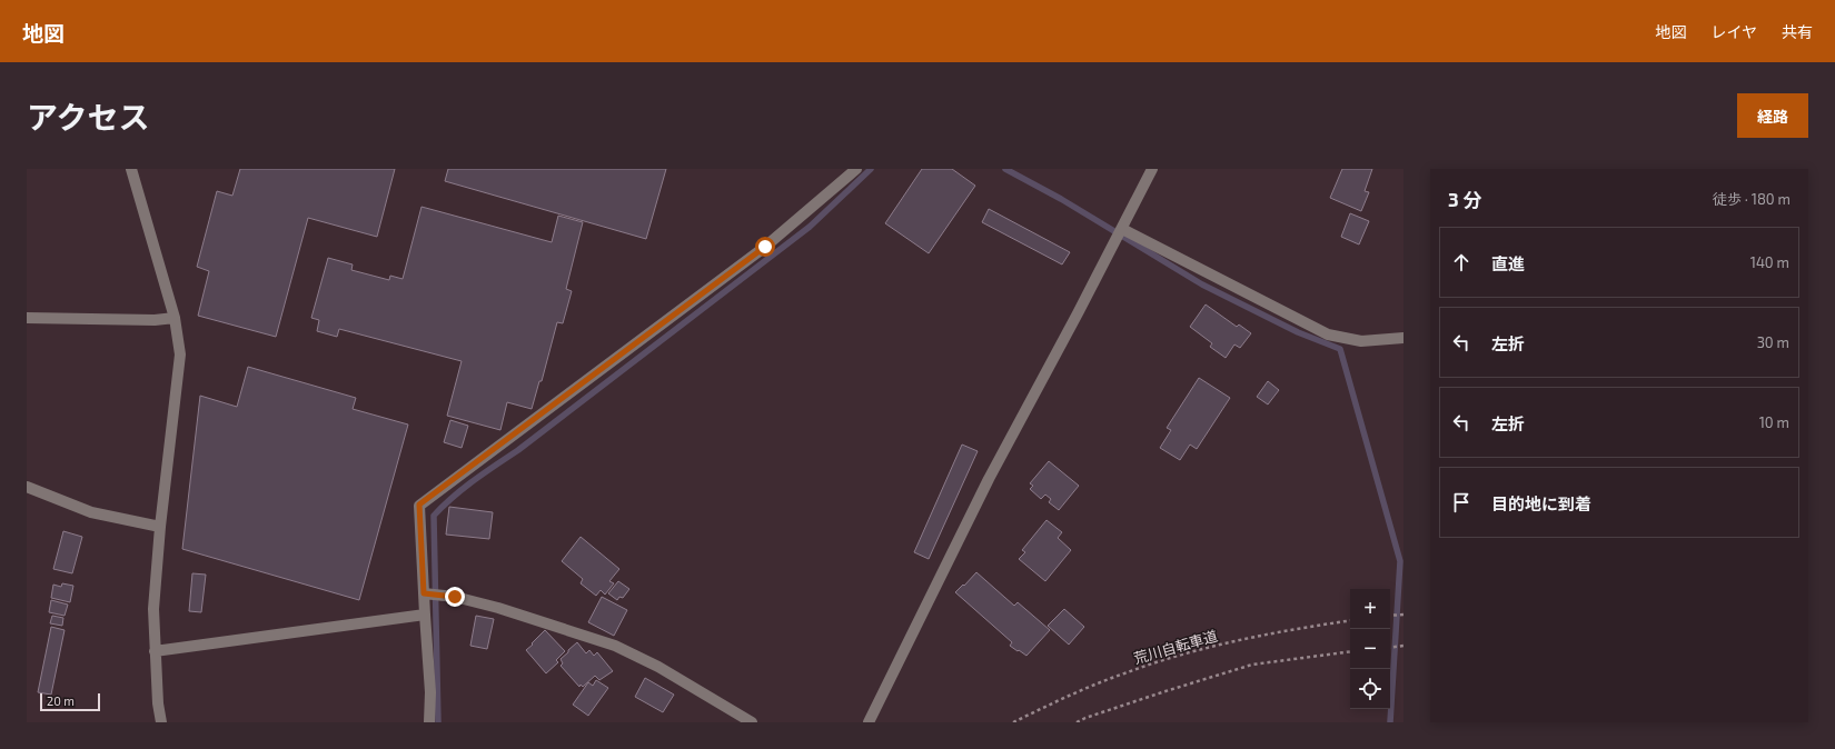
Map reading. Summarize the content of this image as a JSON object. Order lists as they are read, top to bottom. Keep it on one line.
{"streets":{"path":["荒川自転車道"]},"scale_bar":"20 m","page":{"header":"地図","nav":["地図","レイヤ","共有"],"title":"アクセス","buttons":"経路","heading":["3 分","徒歩 · 180 m"],"list":[["直進","140 m"],["左折","30 m"],["左折","10 m"],"目的地に到着"],"map_buttons":["+","−"],"scale":"20 m"}}
